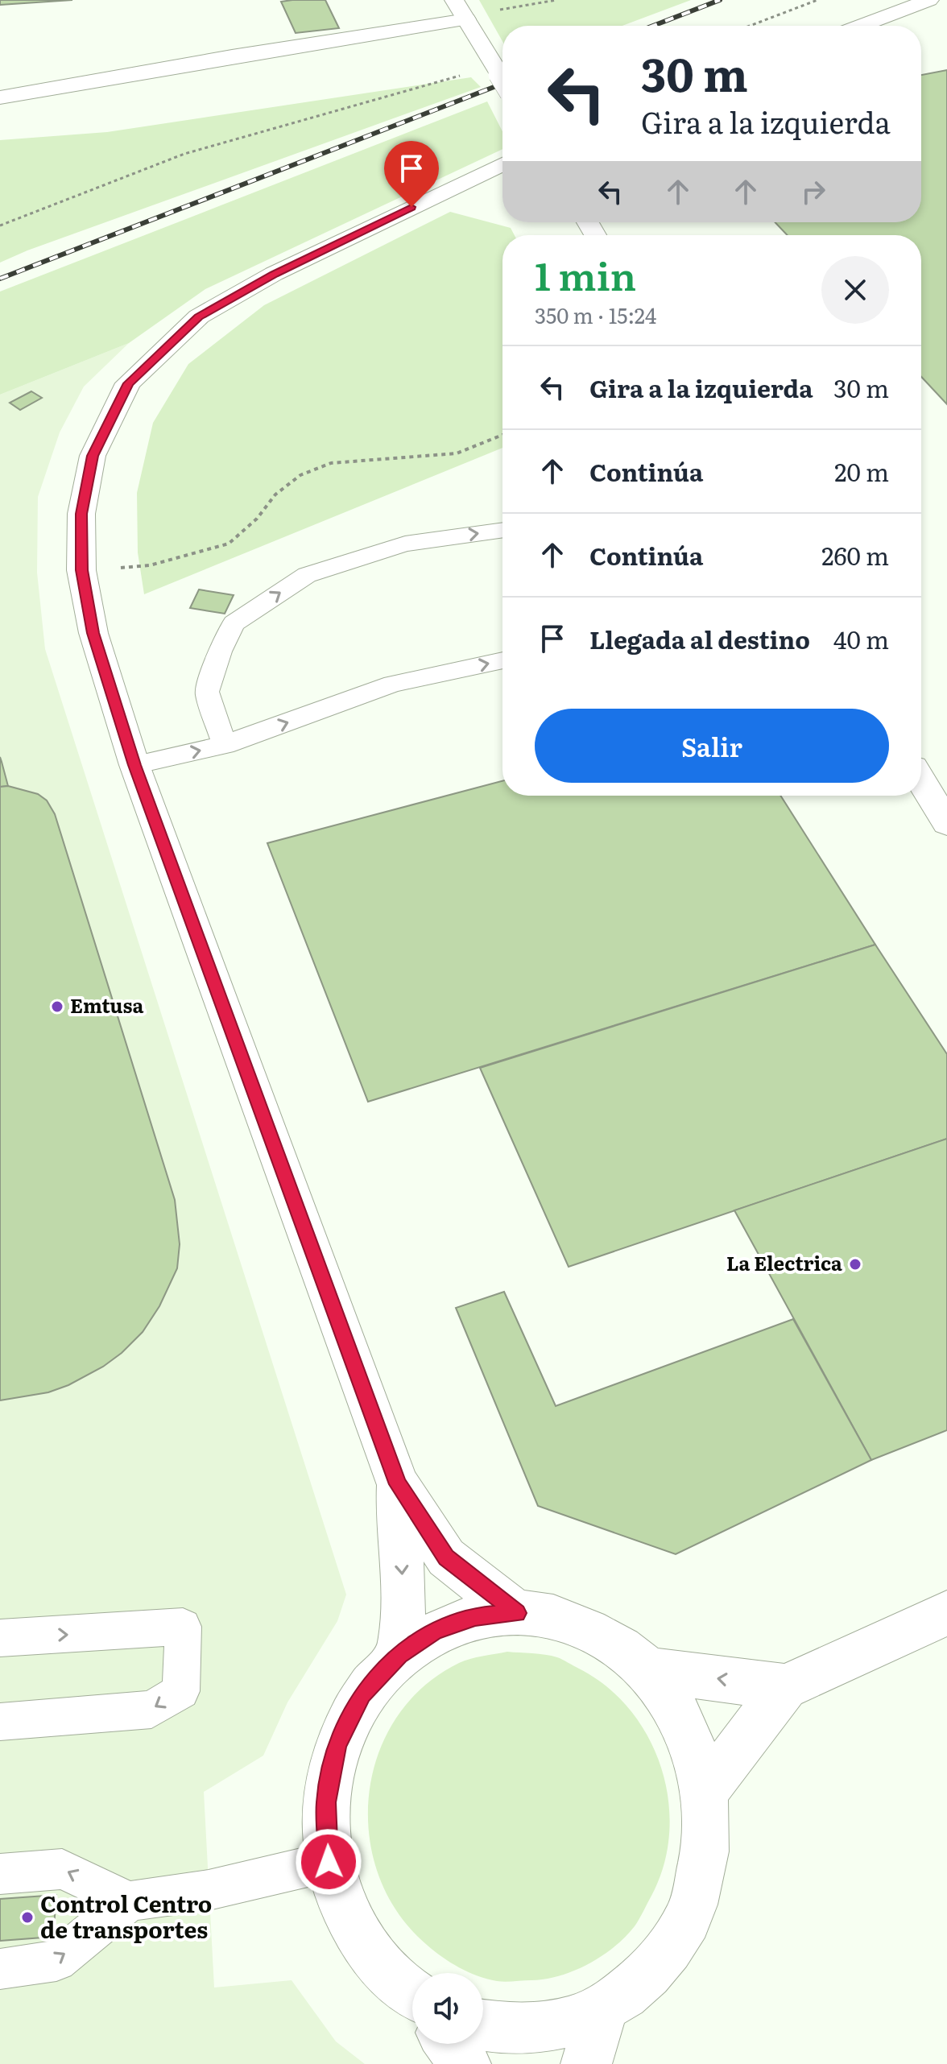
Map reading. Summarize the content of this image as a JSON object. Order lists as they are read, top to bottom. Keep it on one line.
{"places":["Emtusa","La Electrica","Control Centro de transportes"],"page":{"turn":["30 m","Gira a la izquierda"],"heading":["1 min","350 m · 15:24"],"list":[{"name":"Gira a la izquierda","value":"30 m"},{"name":"Continúa","value":"20 m"},{"name":"Continúa","value":"260 m"},{"name":"Llegada al destino","value":"40 m"}],"buttons":"Salir"}}
